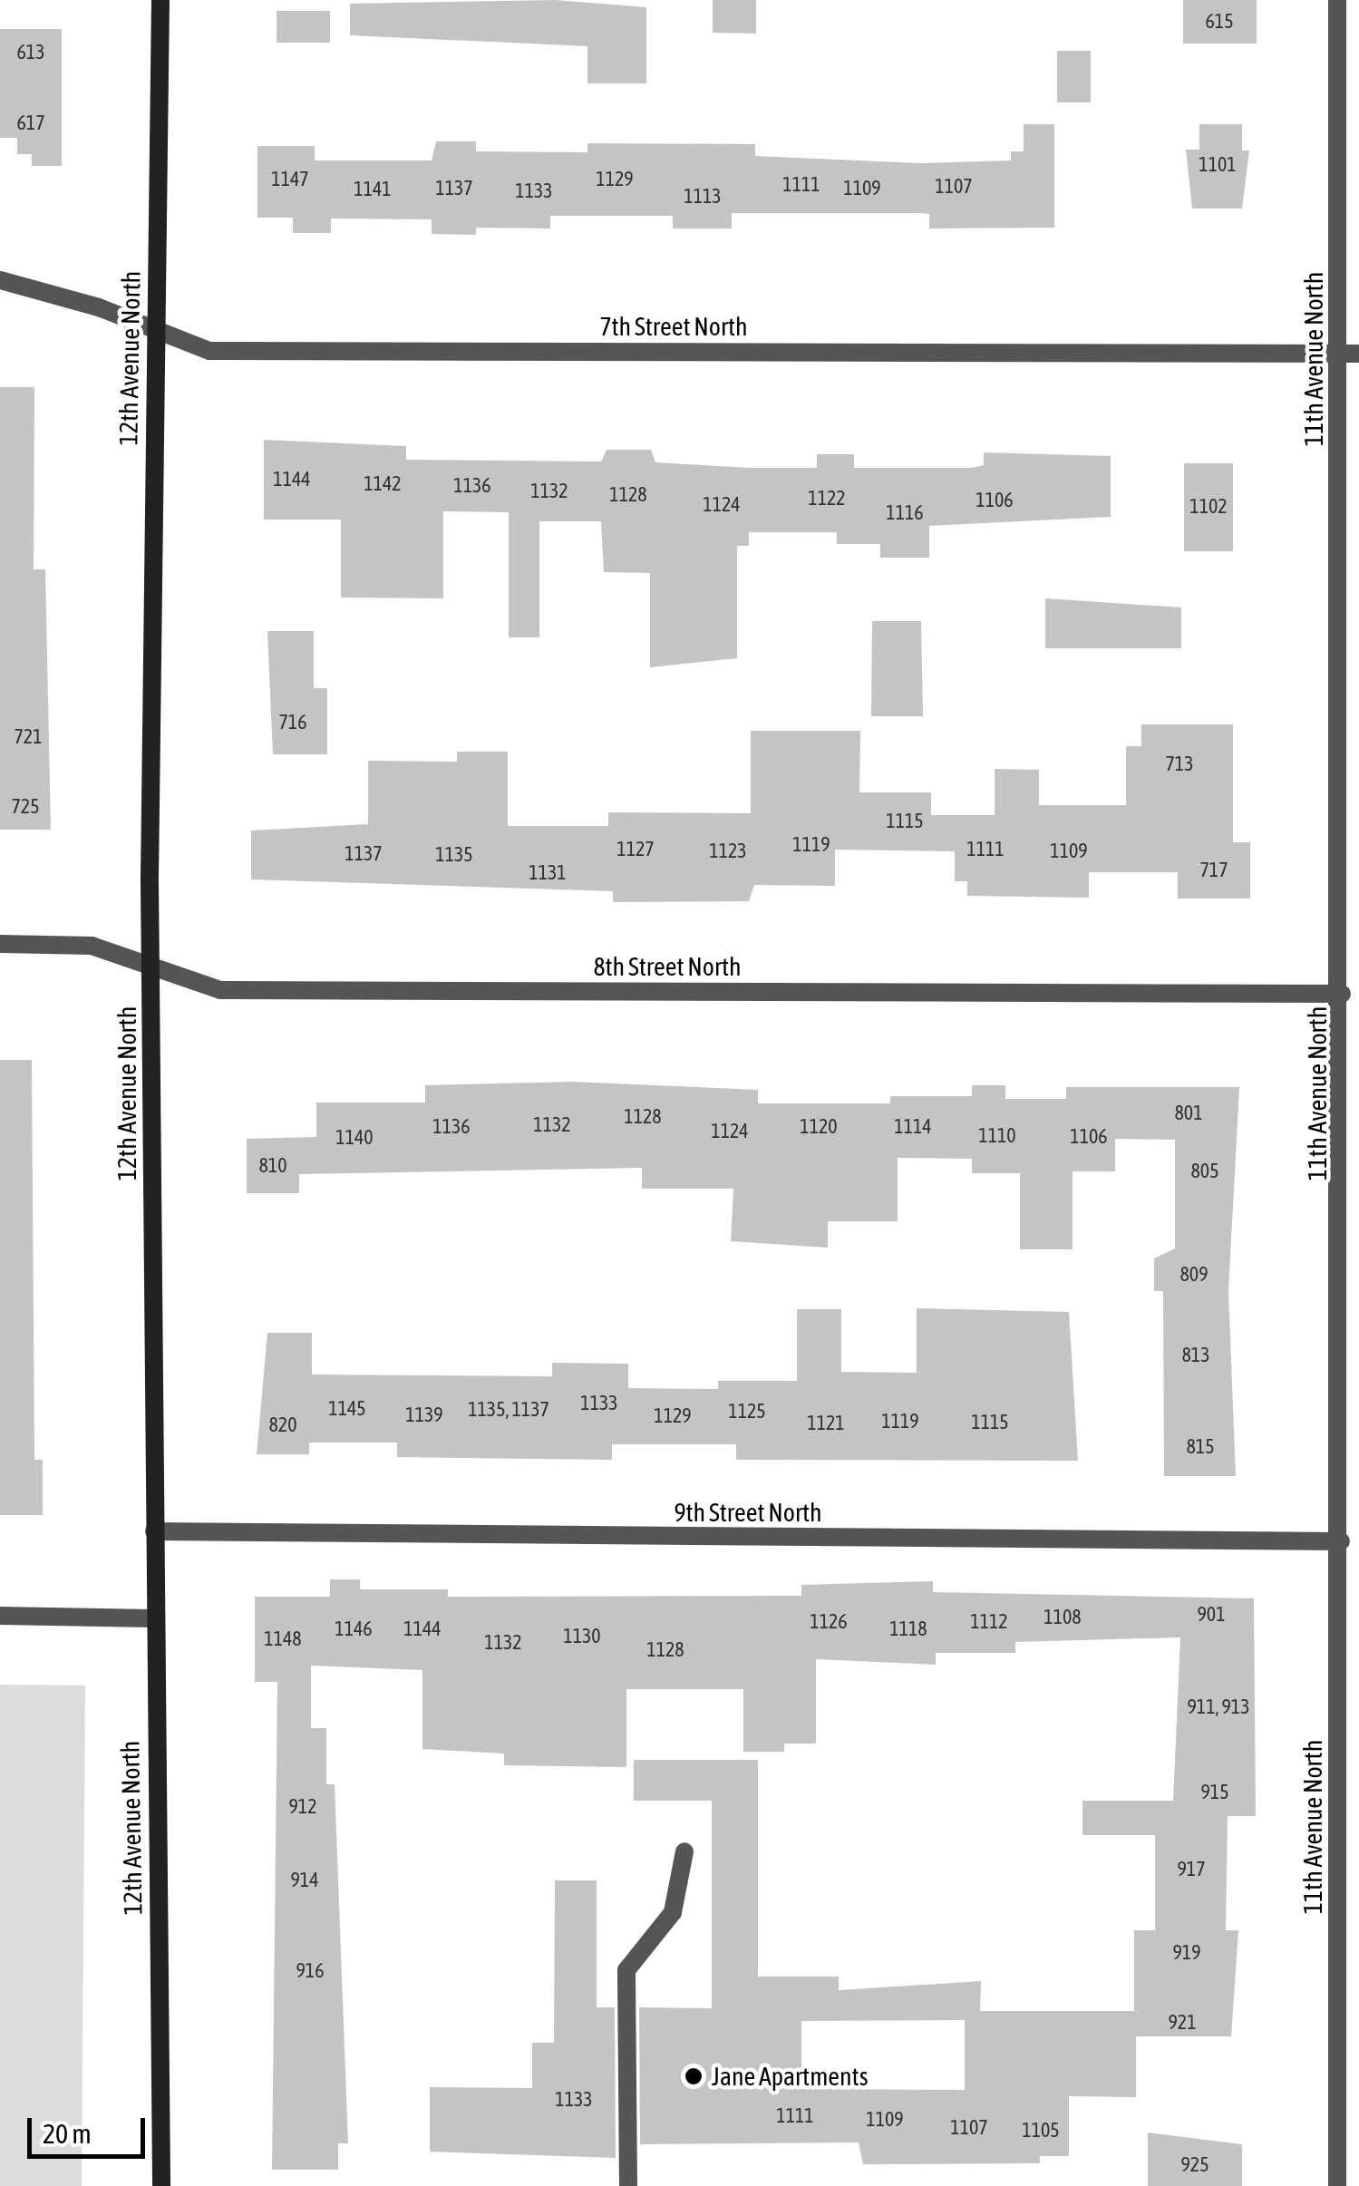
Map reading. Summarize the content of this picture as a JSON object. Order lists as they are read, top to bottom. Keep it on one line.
{"streets":{"main road":["12th Avenue North"],"street":["7th Street North","11th Avenue North","8th Street North","9th Street North"]},"crossings":[["7th Street North","12th Avenue North"],["7th Street North","11th Avenue North"],["12th Avenue North","8th Street North"],["12th Avenue North","9th Street North"],["11th Avenue North","8th Street North"],["11th Avenue North","9th Street North"]],"places":["Jane Apartments"],"house_numbers":["615","613","617","1101","1147","1129","1111","1107","1137","1109","1141","1133","1113","1144","1142","1136","1132","1128","1122","1106","1124","1102","1116","716","721","713","725","1115","1119","1127","1111","1123","1109","1137","1135","717","1131","801","1128","1132","1136","1120","1114","1124","1110","1106","1140","810","805","809","813","1133","1145","1135, 1137","1125","1139","1129","1119","1115","1121","820","815","901","1108","1126","1112","1146","1144","1118","1130","1148","1132","1128","911, 913","915","912","917","914","919","916","921","1133","1111","1109","1107","1105","925"],"scale_bar":"20 m"}
